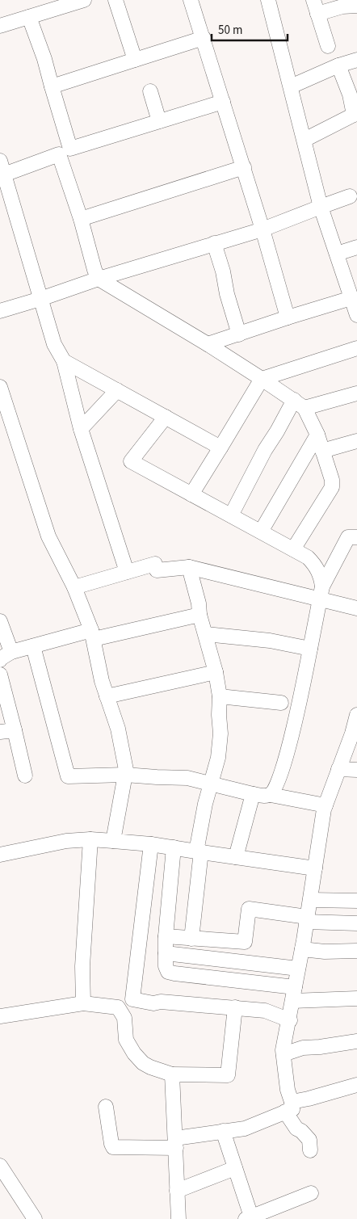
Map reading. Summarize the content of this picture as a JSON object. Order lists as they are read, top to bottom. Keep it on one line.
{"scale_bar":"50 m"}
